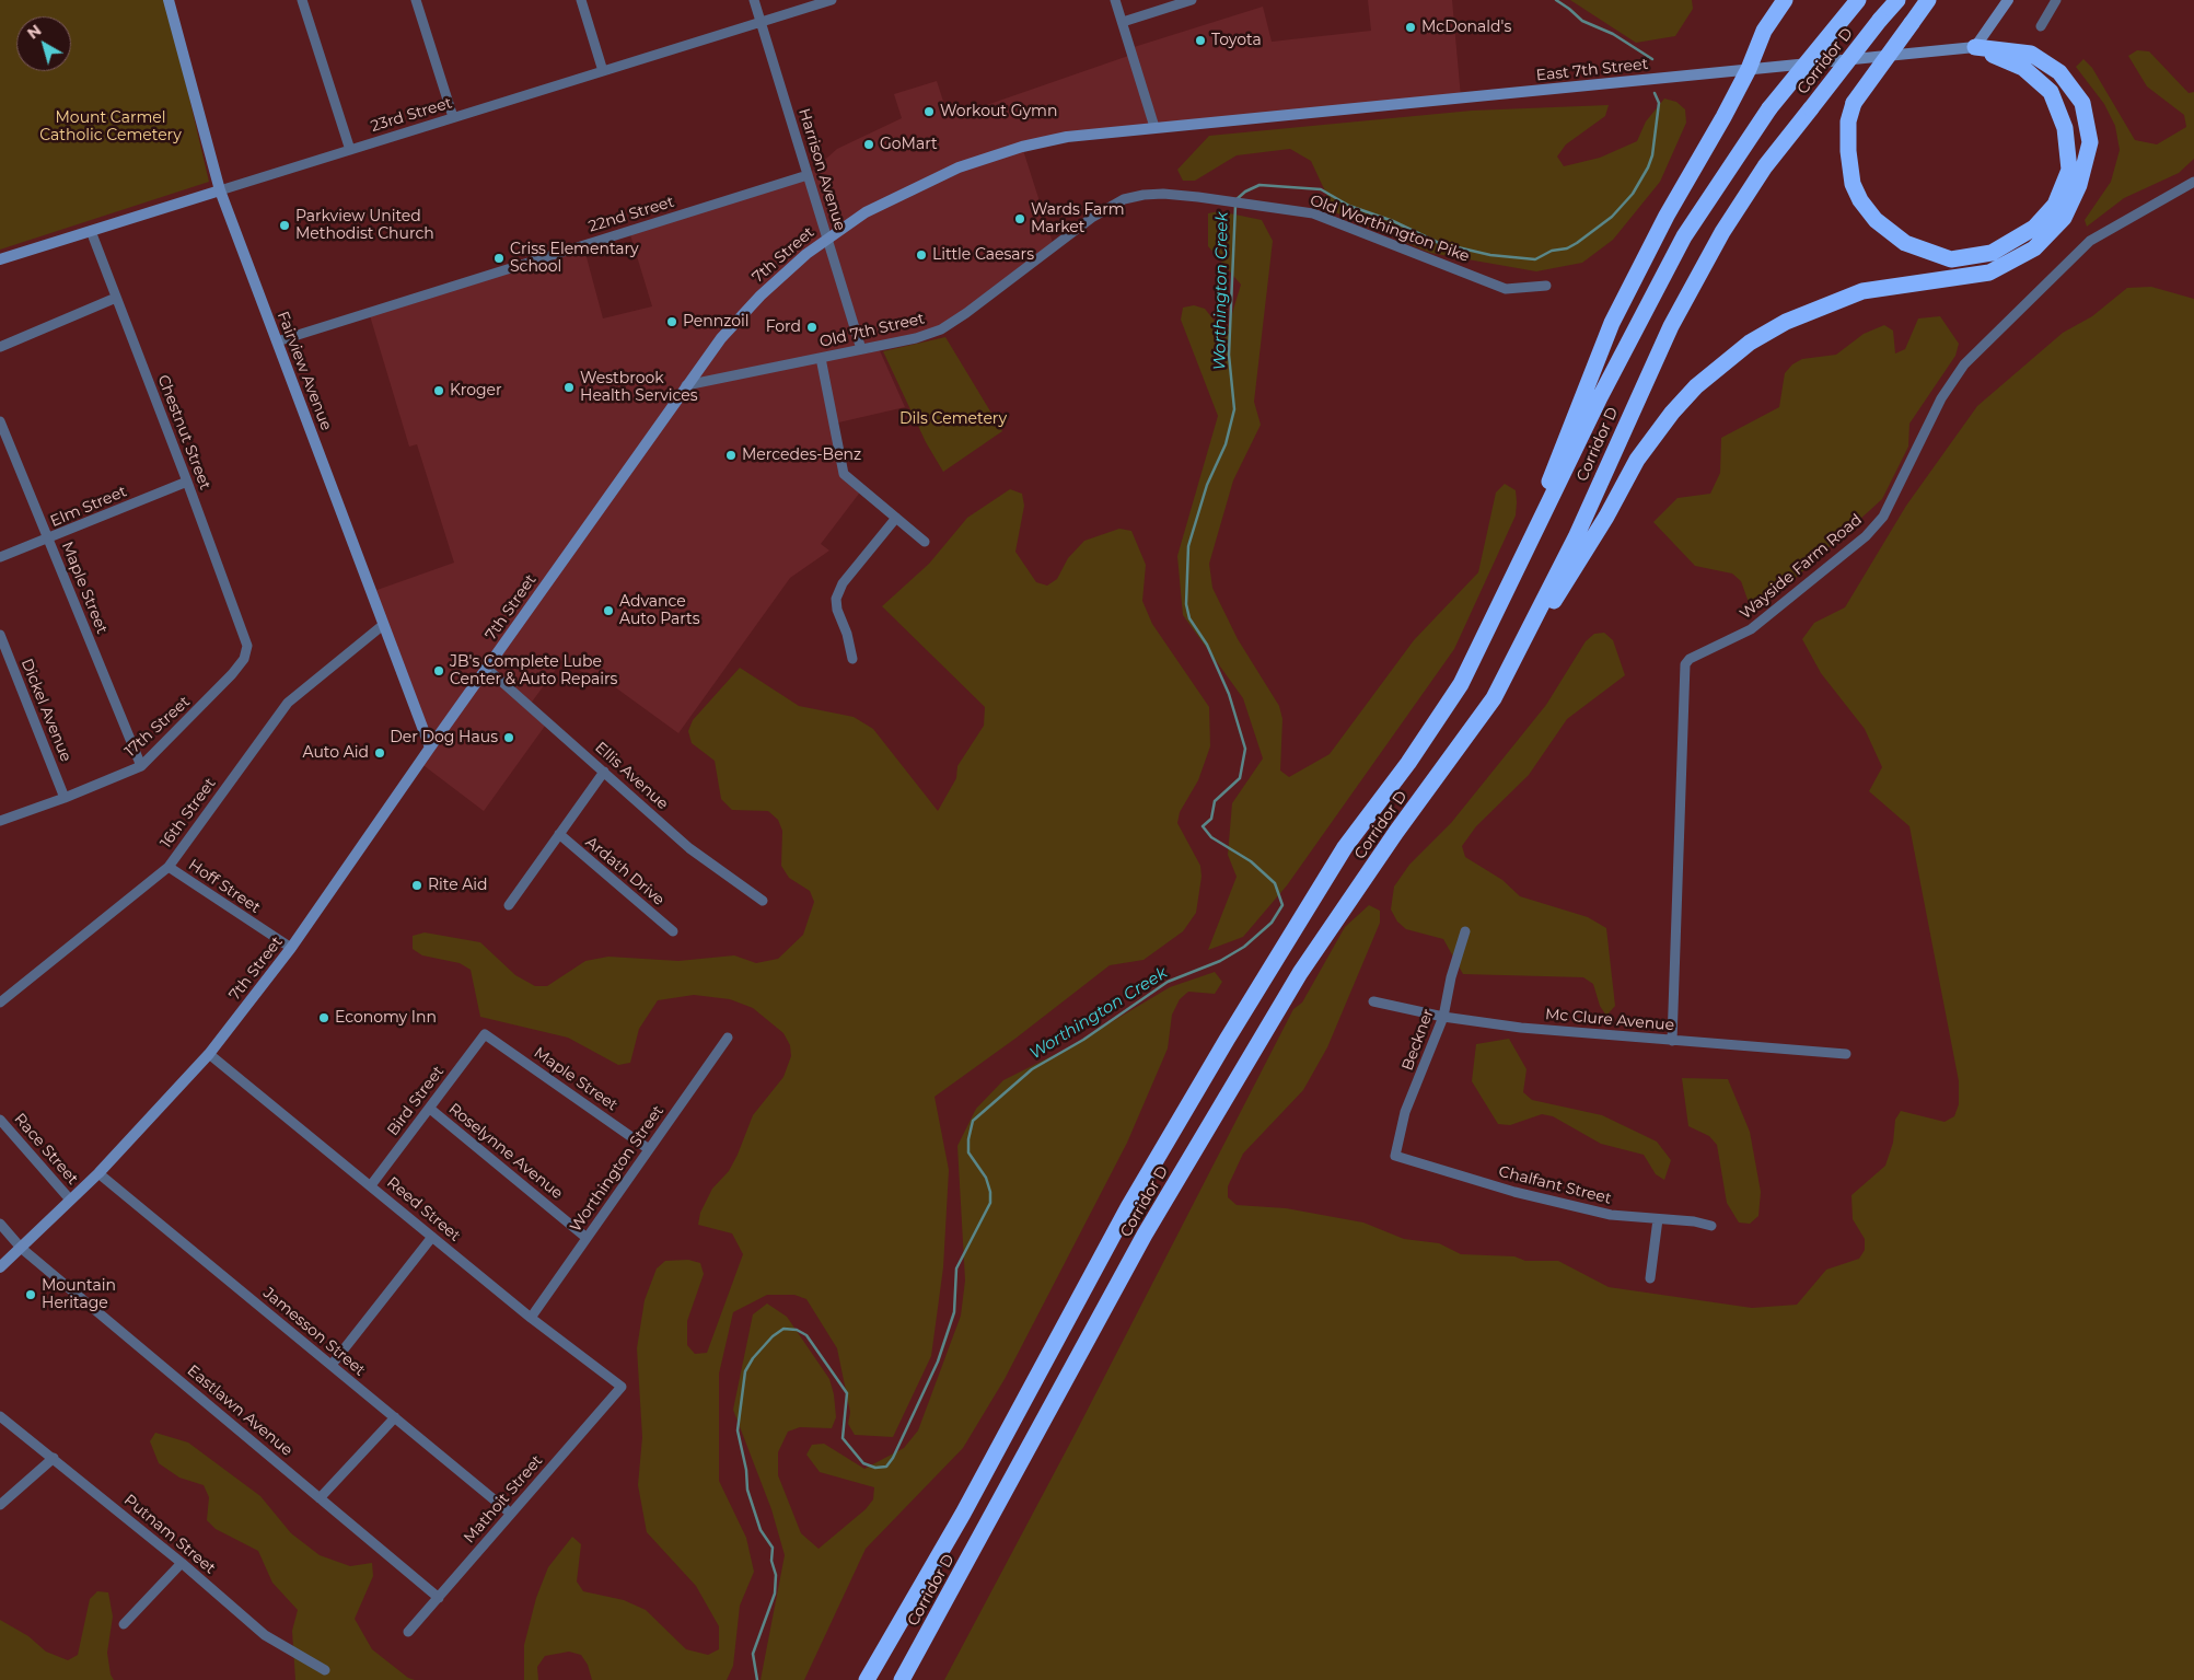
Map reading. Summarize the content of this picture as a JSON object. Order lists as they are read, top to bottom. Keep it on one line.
{"streets":{"highway":["Corridor D"],"main road":["East 7th Street","23rd Street","7th Street","Fairview Avenue"],"street":["Harrison Avenue","22nd Street","Old Worthington Pike","Old 7th Street","Chestnut Street","Elm Street","Wayside Farm Road","Maple Street","Dickel Avenue","17th Street","Ellis Avenue","16th Street","Ardath Drive","Hoff Street","Mc Clure Avenue","Beckner","Bird Street","Race Street","Roselynne Avenue","Worthington Street","Chalfant Street","Reed Street","Jamesson Street","Eastlawn Avenue","Mathoit Street","Putnam Street"]},"crossings":[["East 7th Street","7th Street"],["23rd Street","Harrison Avenue"],["23rd Street","Fairview Avenue"],["23rd Street","Chestnut Street"],["Harrison Avenue","22nd Street"],["Harrison Avenue","7th Street"],["Harrison Avenue","Old 7th Street"],["22nd Street","Fairview Avenue"],["Old Worthington Pike","Old 7th Street"],["7th Street","Old 7th Street"],["7th Street","Fairview Avenue"],["7th Street","Ellis Avenue"],["7th Street","Hoff Street"],["7th Street","Race Street"],["7th Street","Reed Street"],["7th Street","Jamesson Street"],["7th Street","Eastlawn Avenue"],["Fairview Avenue","16th Street"],["Chestnut Street","Elm Street"],["Chestnut Street","17th Street"],["Elm Street","Maple Street"],["Wayside Farm Road","Mc Clure Avenue"],["Maple Street","17th Street"],["Maple Street","Bird Street"],["Maple Street","Worthington Street"],["Dickel Avenue","17th Street"],["16th Street","Hoff Street"],["Mc Clure Avenue","Beckner"],["Beckner","Chalfant Street"],["Bird Street","Roselynne Avenue"],["Bird Street","Reed Street"],["Roselynne Avenue","Worthington Street"],["Worthington Street","Reed Street"],["Reed Street","Mathoit Street"],["Jamesson Street","Mathoit Street"],["Eastlawn Avenue","Mathoit Street"]],"water":["Worthington Creek"],"parks":["Mount Carmel Catholic Cemetery","Dils Cemetery"],"places":["McDonald's","Toyota","Workout Gymn","GoMart","Wards Farm Market","Parkview United Methodist Church","Little Caesars","Criss Elementary School","Pennzoil","Ford","Westbrook Health Services","Kroger","Mercedes-Benz","Advance Auto Parts","JB's Complete Lube Center & Auto Repairs","Der Dog Haus","Auto Aid","Rite Aid","Economy Inn","Mountain Heritage"],"north":"top left"}
